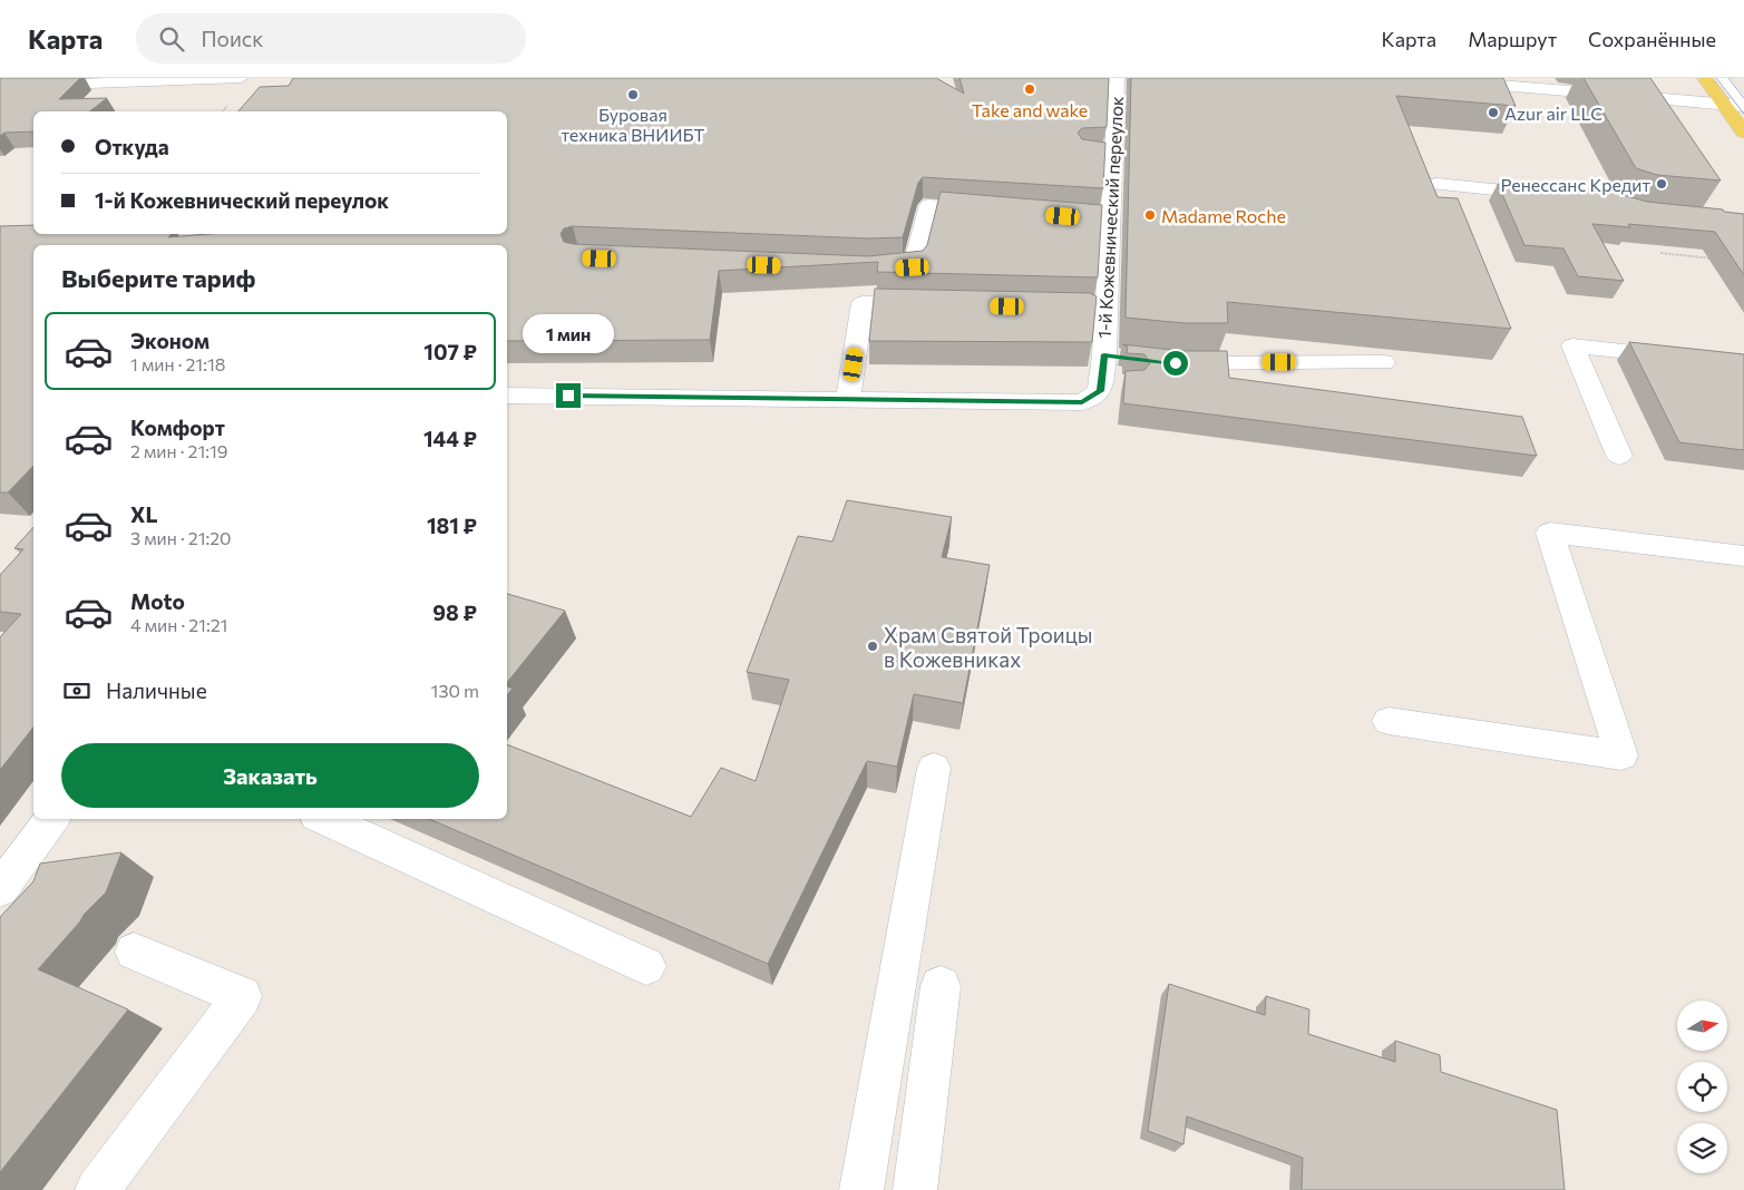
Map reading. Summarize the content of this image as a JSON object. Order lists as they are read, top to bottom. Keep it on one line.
{"streets":{"street":["1-й Кожевнический переулок"]},"places":["Take and wake","Буровая техника ВНИИБТ","Azur air LLC","Ренессанс Кредит","Madame Roche","Храм Святой Троицы в Кожевниках"],"north":"right","page":{"header":"Карта","search":"Поиск","nav":["Карта","Маршрут","Сохранённые"],"banner":["Откуда","1-й Кожевнический переулок"],"heading":"Выберите тариф","list":[{"name":"Эконом","note":"1 мин · 21:18","value":"107 ₽"},{"name":"Комфорт","note":"2 мин · 21:19","value":"144 ₽"},{"name":"XL","note":"3 мин · 21:20","value":"181 ₽"},{"name":"Moto","note":"4 мин · 21:21","value":"98 ₽"}],"bubble":"1 мин","pay":["Наличные","130 m"],"buttons":"Заказать"}}
